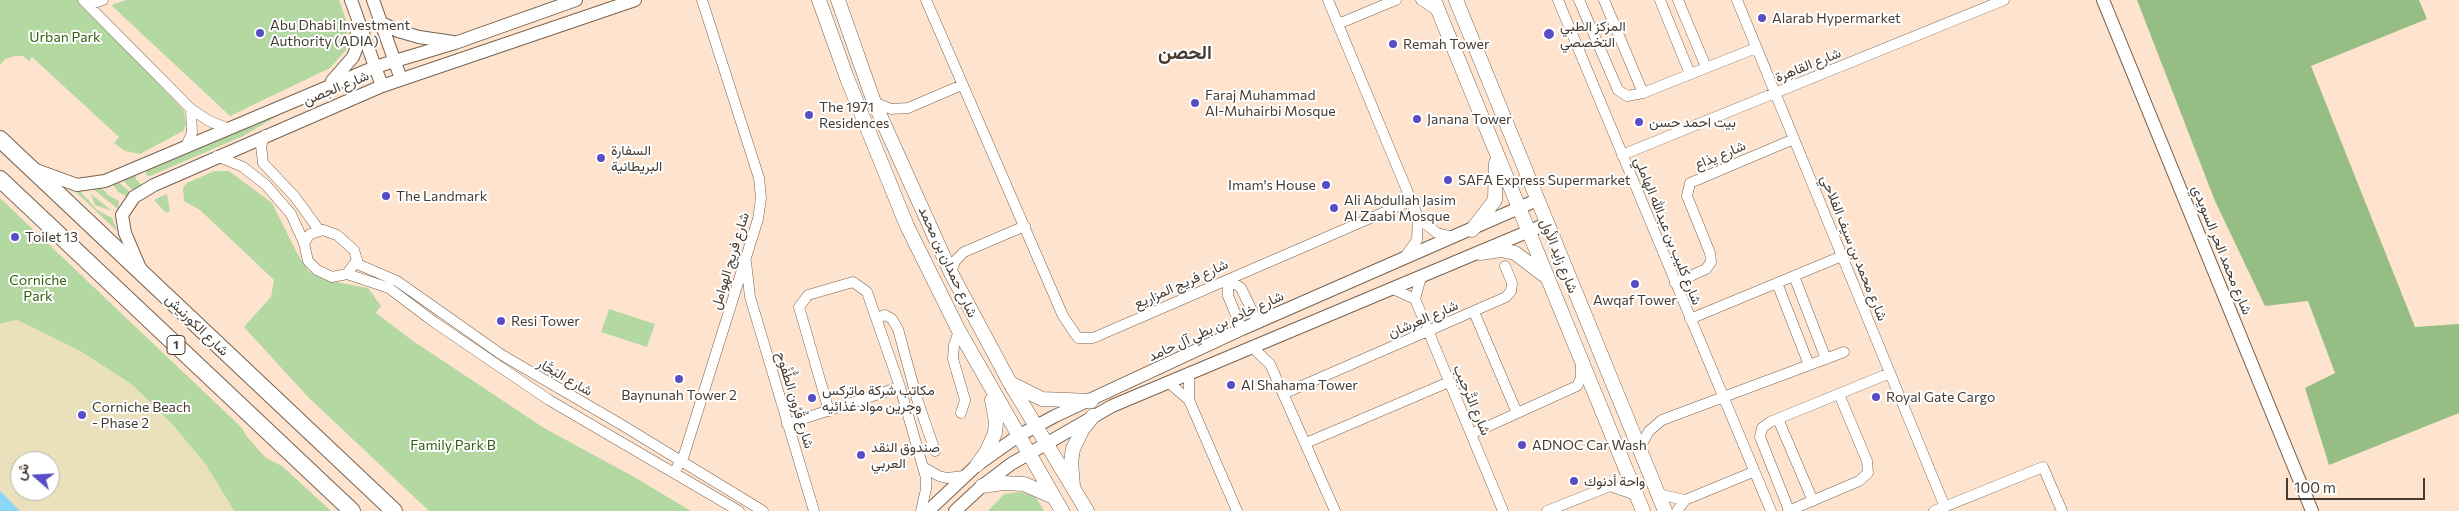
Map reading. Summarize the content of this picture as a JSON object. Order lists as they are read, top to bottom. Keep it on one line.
{"streets":{"highway":["شارع الكورنيش","1"],"main road":["شارع زايد الأول","شارع حمدان بن محمد"],"street":["شارع القاهِرة","شارع الحِصن","شارع يِذاع","شارع كليب بن عبدالله الهاملي","شارع محمد بن سيف الفلاحي","شارع محمد الحر السويدي","شارع فريج الهوامل","شارع فريج المزاريع","شارع العِرشان","شارع خادم بن بطي آل حامد","شارع البَحَّار","شارع قُرُون الطُّفُوح","شارع التَّرحِيب"]},"crossings":[["شارع القاهِرة","شارع كليب بن عبدالله الهاملي"],["شارع القاهِرة","شارع محمد بن سيف الفلاحي"],["شارع الحِصن","شارع الكورنيش"],["شارع يِذاع","شارع كليب بن عبدالله الهاملي"],["شارع يِذاع","شارع محمد بن سيف الفلاحي"],["شارع زايد الأول","شارع خادم بن بطي آل حامد"],["شارع فريج الهوامل","شارع البَحَّار"],["شارع فريج الهوامل","شارع قُرُون الطُّفُوح"],["شارع حمدان بن محمد","شارع خادم بن بطي آل حامد"],["شارع العِرشان","شارع التَّرحِيب"]],"districts":["الحصن"],"parks":["Urban Park","Corniche Park","Family Park B"],"places":["Alarab Hypermarket","Abu Dhabi Investment Authority (ADIA)","المركز الطبي التخصصي","Remah Tower","Faraj Muhammad Al-Muhairbi Mosque","The 1971 Residences","Janana Tower","بيت احمد حسن","السفارة البريطانية","SAFA Express Supermarket","Imam's House","The Landmark","Ali Abdullah Jasim Al Zaabi Mosque","Toilet 13","Awqaf Tower","Resi Tower","Baynunah Tower 2","Al Shahama Tower","Royal Gate Cargo","مكاتب شركة ماتركس وجرين مواد غذائيه","Corniche Beach - Phase 2","ADNOC Car Wash","صندوق النقد العربي","واحة أدنوك"],"scale_bar":"100 m","north":"left"}
